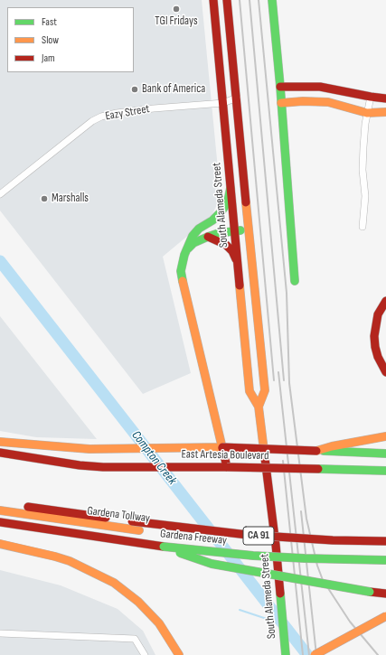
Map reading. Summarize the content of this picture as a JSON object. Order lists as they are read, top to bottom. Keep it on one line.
{"streets":{"main road":["South Alameda Street","East Artesia Boulevard","Gardena Tollway","CA 91","Gardena Freeway"],"street":["Eazy Street"]},"crossings":[["Eazy Street","South Alameda Street"]],"water":["Compton Creek"],"places":["TGI Fridays","Bank of America","Marshalls"],"legend":["Fast","Slow","Jam"]}
